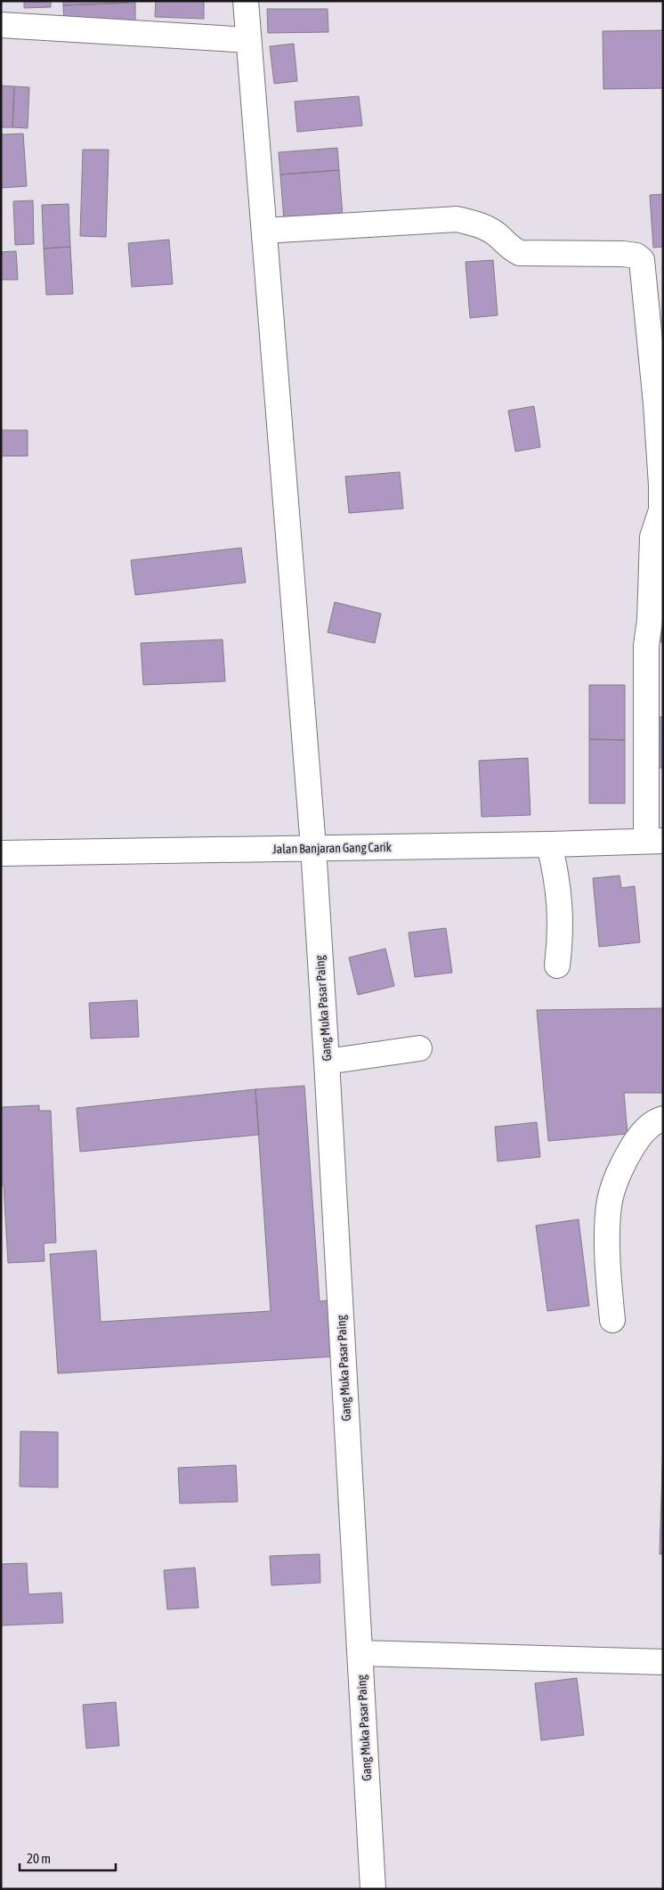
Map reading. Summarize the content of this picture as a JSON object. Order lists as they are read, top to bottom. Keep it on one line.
{"streets":{"street":["Jalan Banjaran Gang Carik","Gang Muka Pasar Paing"]},"crossings":[["Jalan Banjaran Gang Carik","Gang Muka Pasar Paing"]],"scale_bar":"20 m"}
